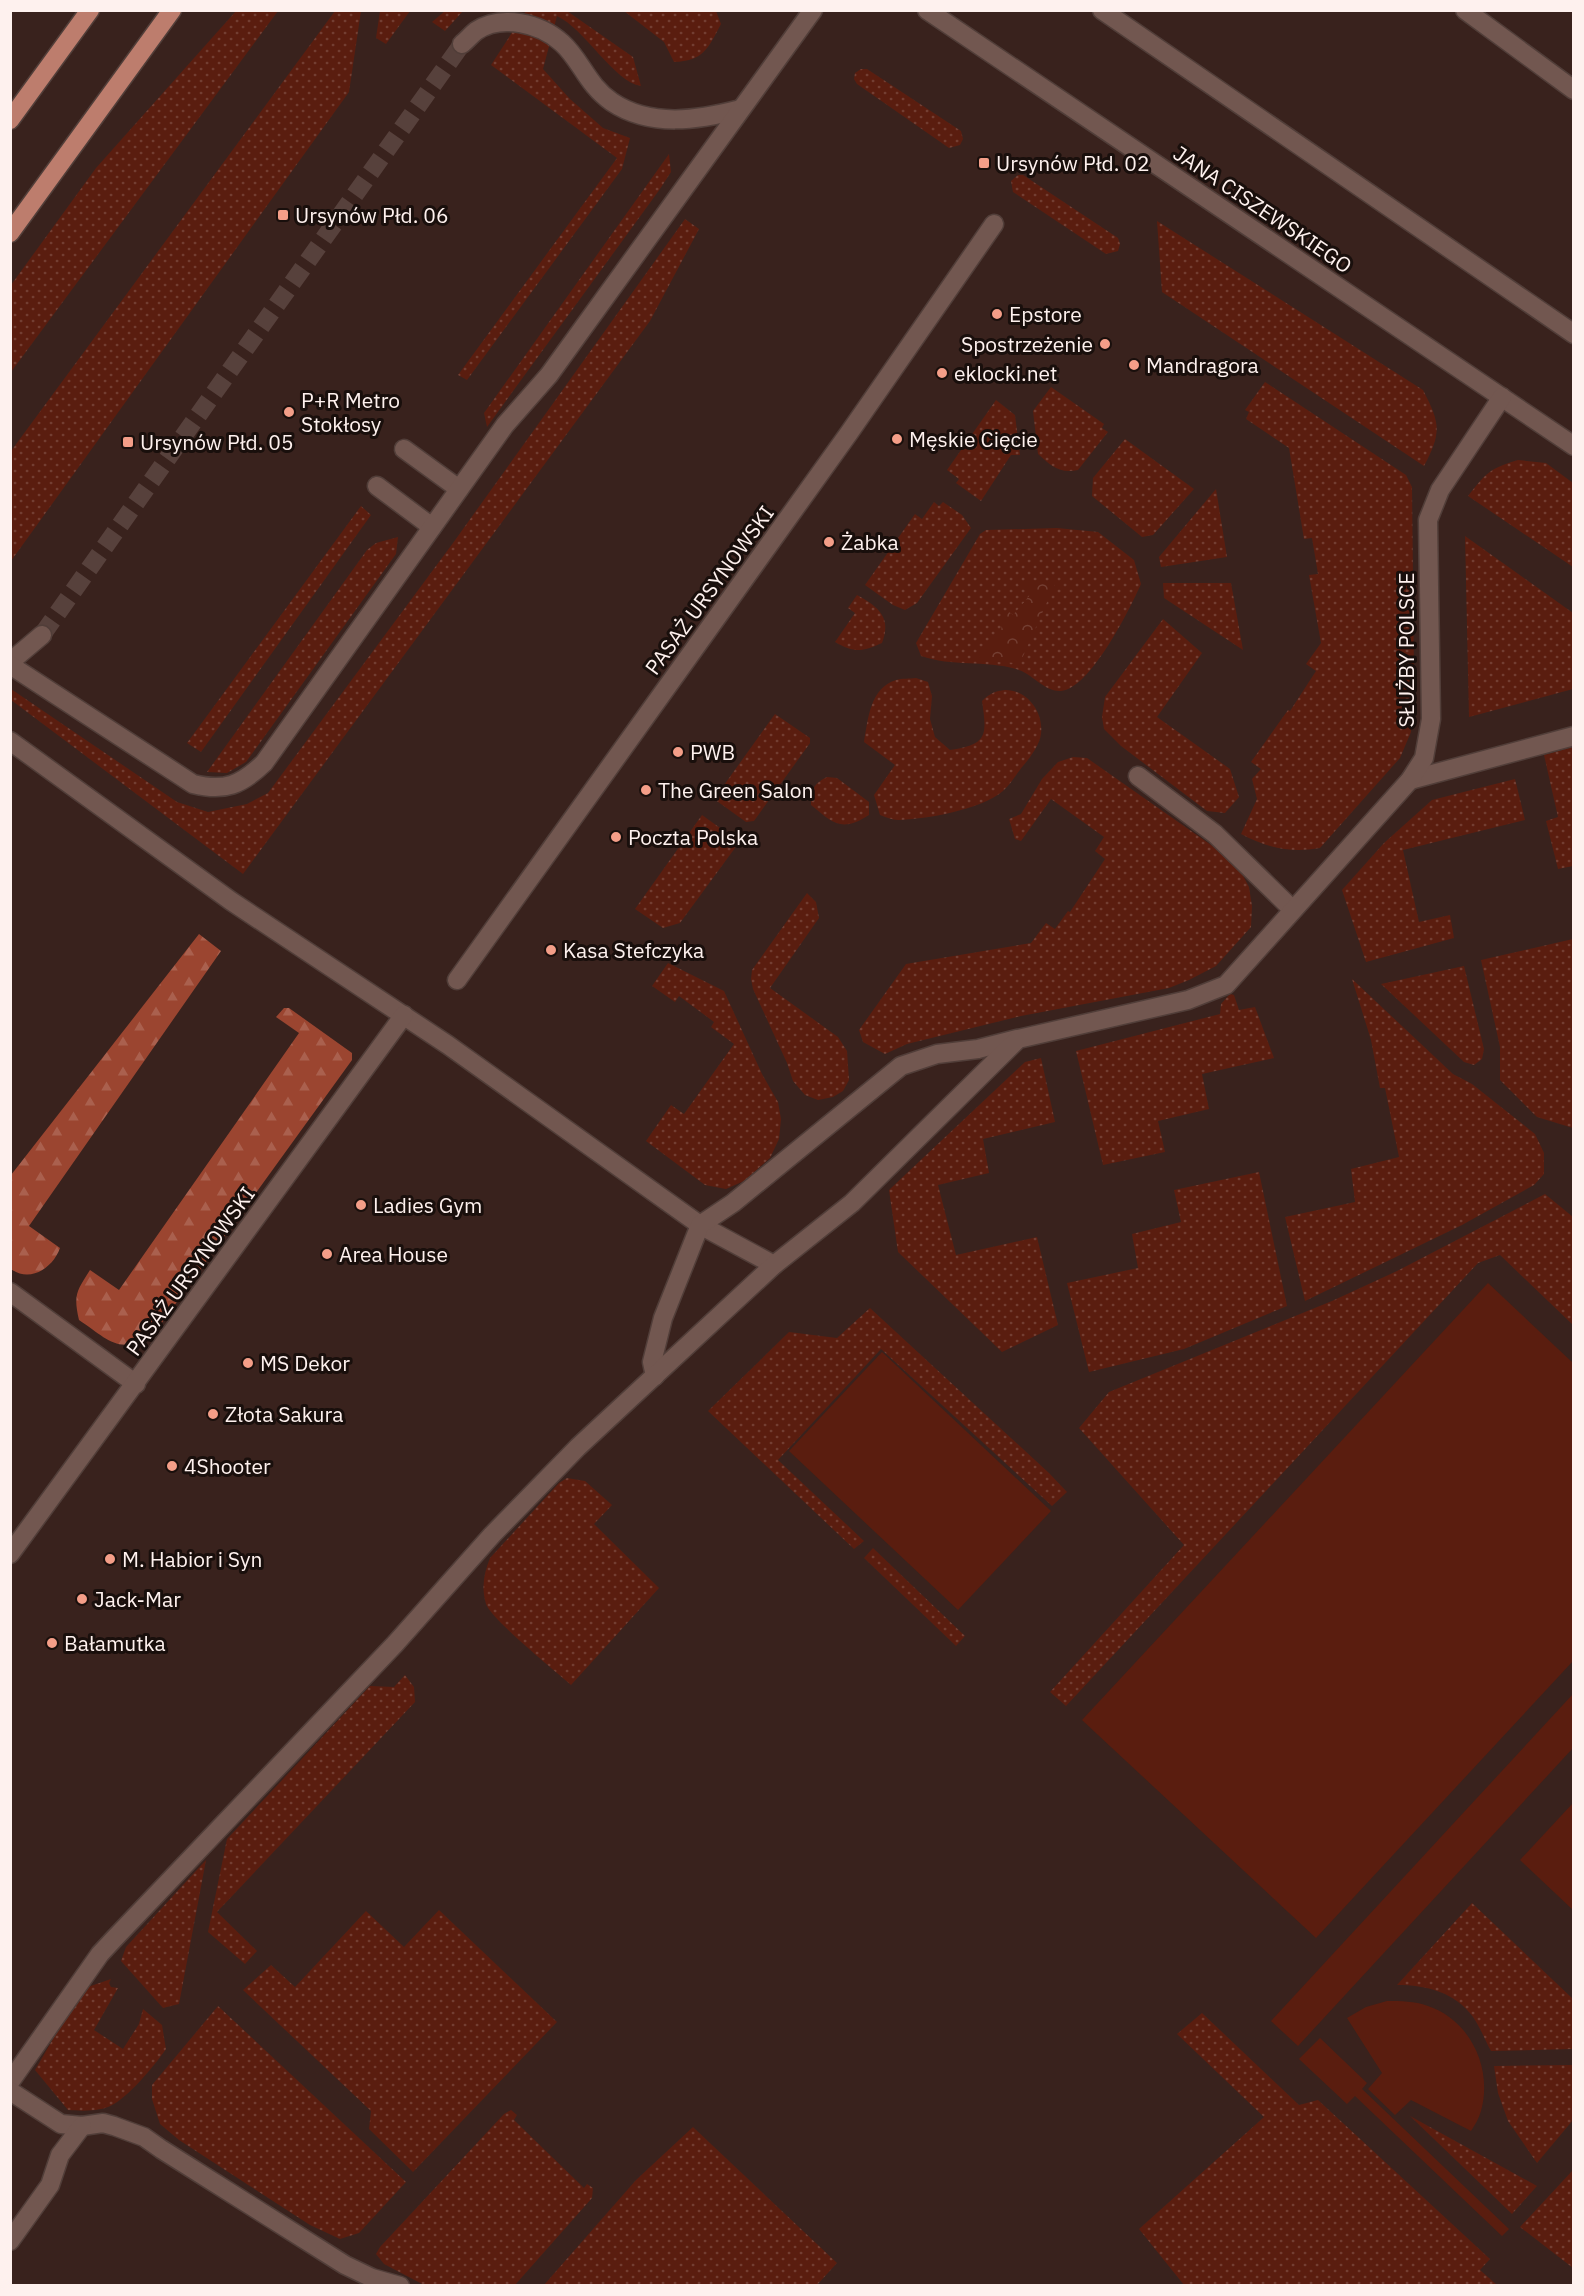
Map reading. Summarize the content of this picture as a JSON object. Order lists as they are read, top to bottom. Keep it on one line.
{"streets":{"street":["JANA CISZEWSKIEGO","PASAŻ URSYNOWSKI","SŁUŻBY POLSCE"]},"crossings":[["JANA CISZEWSKIEGO","SŁUŻBY POLSCE"]],"places":{"transit":["Ursynów Płd. 02","Ursynów Płd. 06","Ursynów Płd. 05"],"other":["Epstore","Spostrzeżenie","Mandragora","eklocki.net","P+R Metro Stokłosy","Męskie Cięcie","Żabka","PWB","The Green Salon","Poczta Polska","Kasa Stefczyka","Ladies Gym","Area House","MS Dekor","Złota Sakura","4Shooter","M. Habior i Syn","Jack-Mar","Bałamutka"]}}
